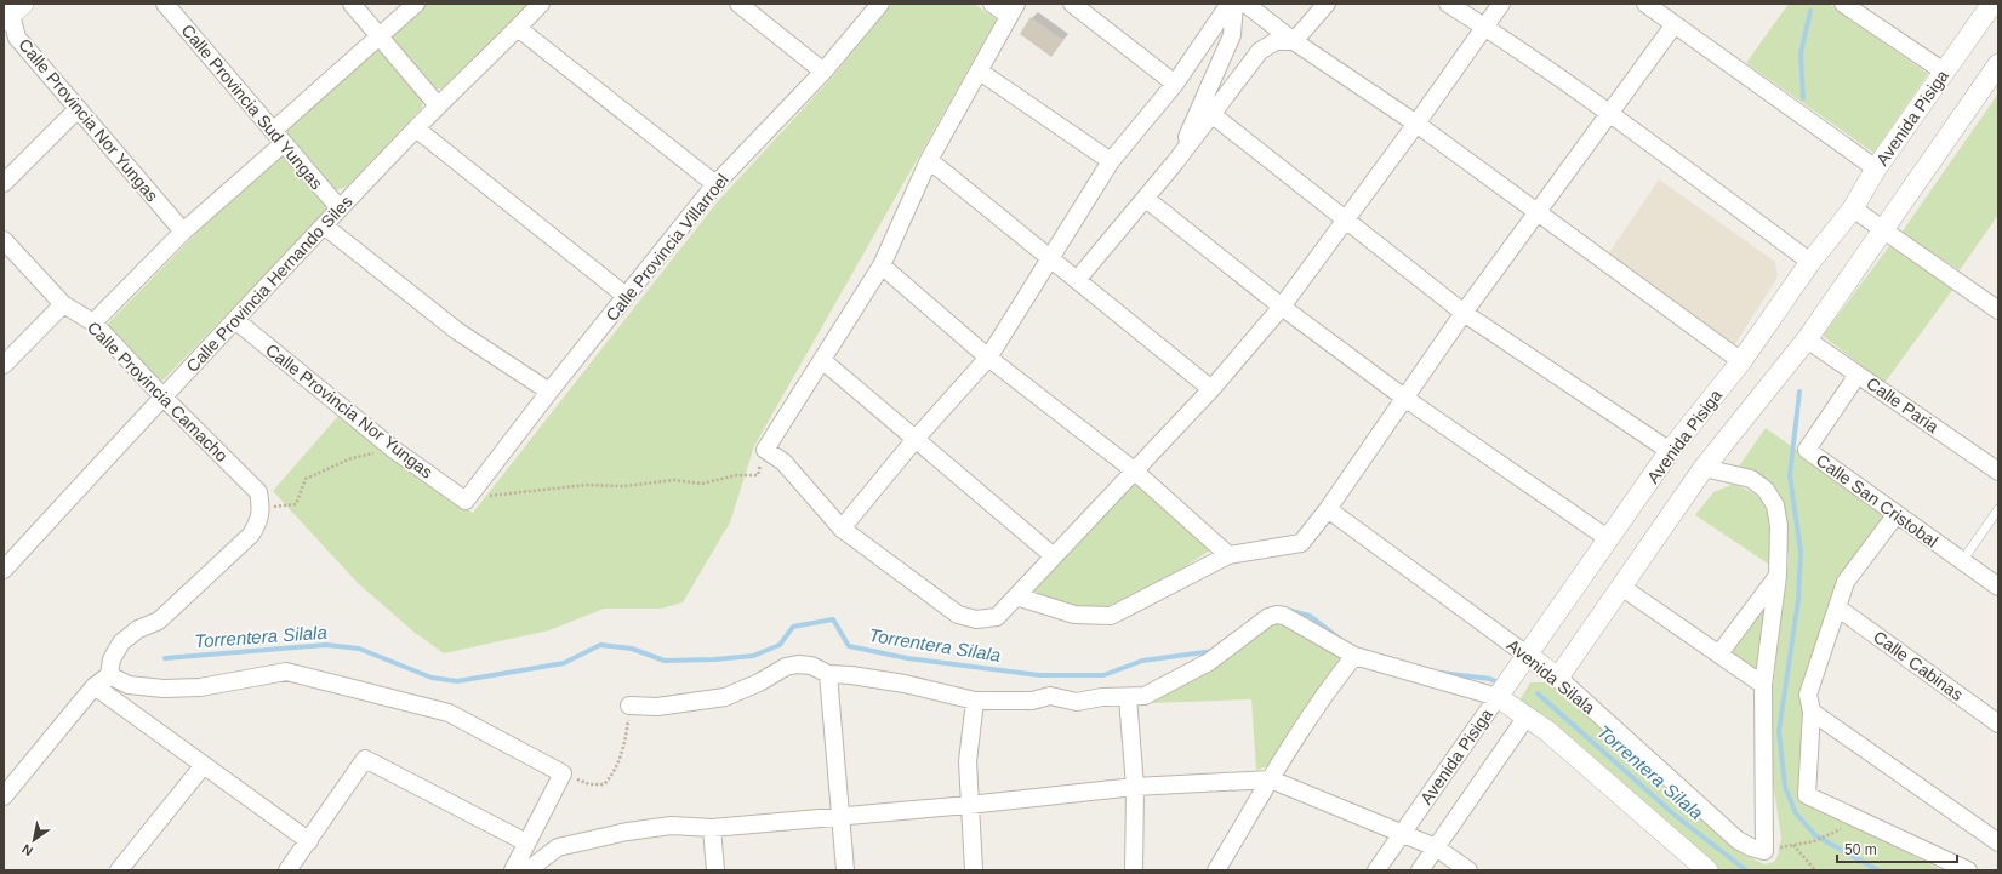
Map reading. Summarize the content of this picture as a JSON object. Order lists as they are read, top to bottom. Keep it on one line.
{"streets":{"street":["Calle Provincia Sud Yungas","Avenida Pisiga","Calle Provincia Nor Yungas","Calle Provincia Villarroel","Calle Provincia Hernando Siles","Calle Provincia Camacho","Calle Paria","Calle San Cristobal","Calle Cabinas","Avenida Silala"]},"crossings":[["Calle Provincia Sud Yungas","Calle Provincia Hernando Siles"],["Avenida Pisiga","Calle Paria"],["Avenida Pisiga","Avenida Silala"],["Calle Provincia Nor Yungas","Calle Provincia Villarroel"],["Calle Provincia Nor Yungas","Calle Provincia Hernando Siles"],["Calle Provincia Hernando Siles","Calle Provincia Camacho"],["Calle Paria","Calle San Cristobal"]],"water":["Torrentera Silala"],"scale_bar":"50 m","north":"bottom left"}
